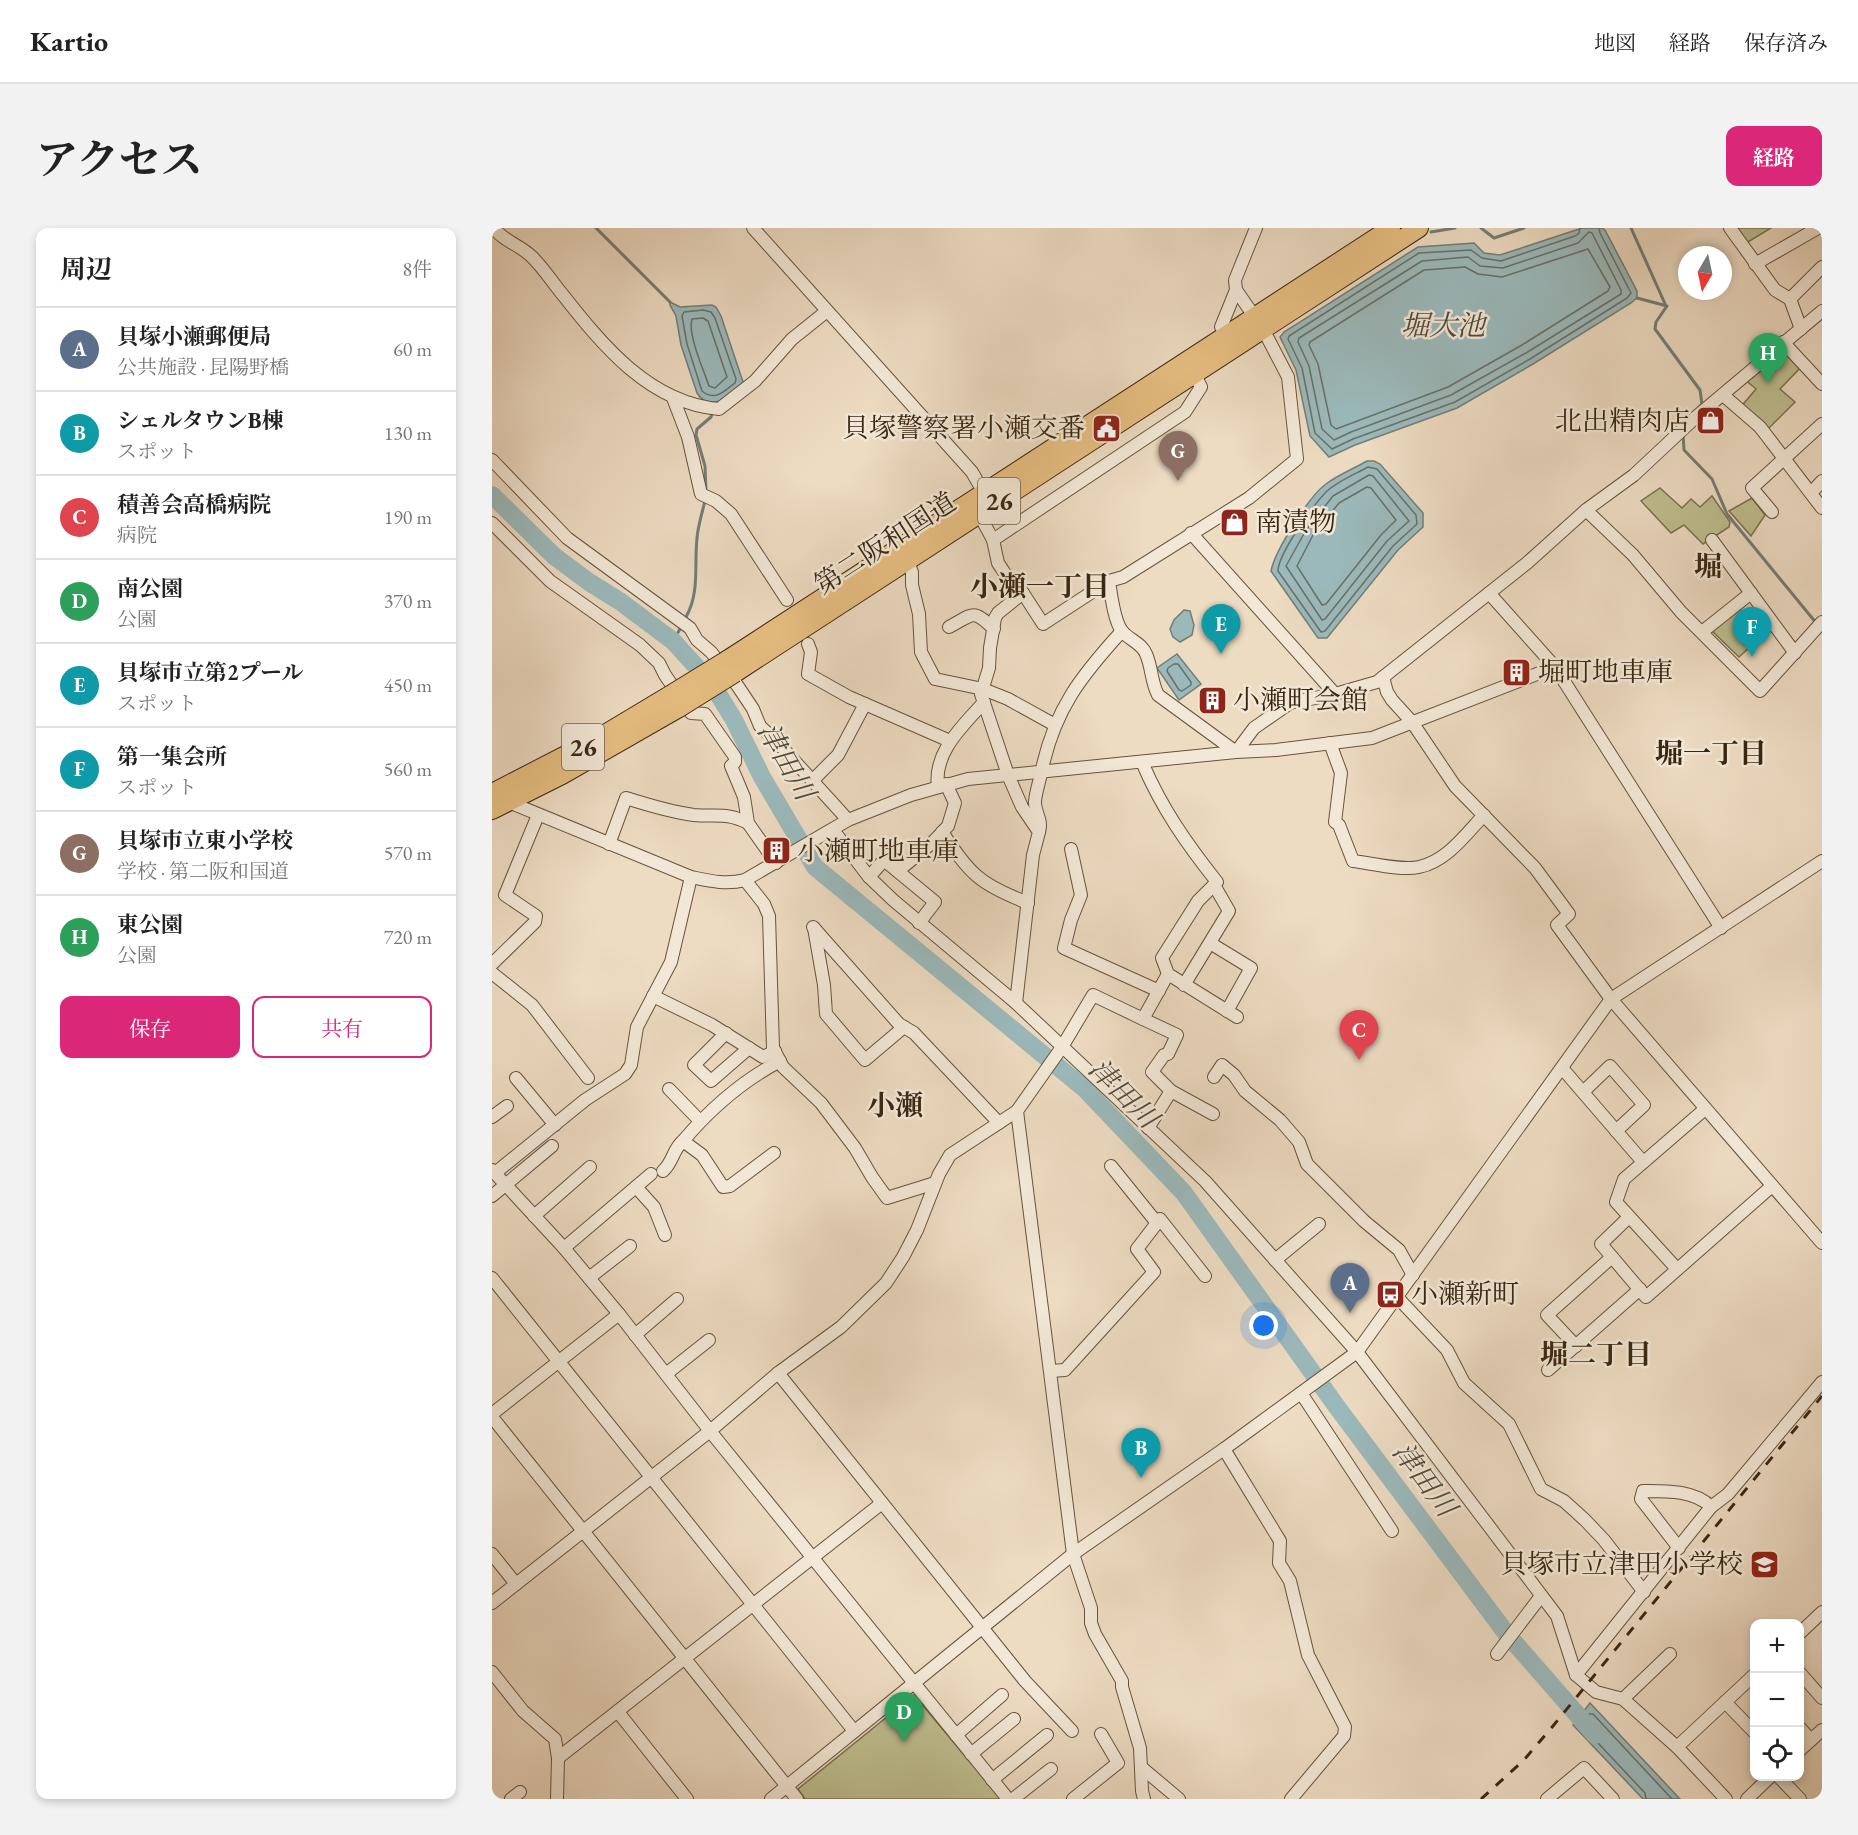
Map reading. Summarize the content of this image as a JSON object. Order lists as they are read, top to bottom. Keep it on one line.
{"streets":{"highway":["26","第二阪和国道"]},"districts":["堀","小瀬一丁目","堀一丁目","小瀬","堀二丁目"],"water":["堀大池","津田川"],"places":{"shop":["北出精肉店","南漬物"],"public building":["貝塚警察署小瀬交番"],"building":["堀町地車庫","小瀬町会館","小瀬町地車庫"],"bus stop":["小瀬新町"],"school or university":["貝塚市立津田小学校"]},"north":"bottom","page":{"header":"Kartio","nav":["地図","経路","保存済み"],"title":"アクセス","buttons":["経路",["保存","共有"]],"heading":["周辺","8件"],"list":[{"mark":"A","name":"貝塚小瀬郵便局","note":"公共施設 · 昆陽野橋","value":"60 m"},{"mark":"B","name":"シェルタウンB棟","note":"スポット","value":"130 m"},{"mark":"C","name":"積善会高橋病院","note":"病院","value":"190 m"},{"mark":"D","name":"南公園","note":"公園","value":"370 m"},{"mark":"E","name":"貝塚市立第2プール","note":"スポット","value":"450 m"},{"mark":"F","name":"第一集会所","note":"スポット","value":"560 m"},{"mark":"G","name":"貝塚市立東小学校","note":"学校 · 第二阪和国道","value":"570 m"},{"mark":"H","name":"東公園","note":"公園","value":"720 m"}],"pins":["H","G","E","F","C","A","B","D"],"map_buttons":["+","−"]}}
